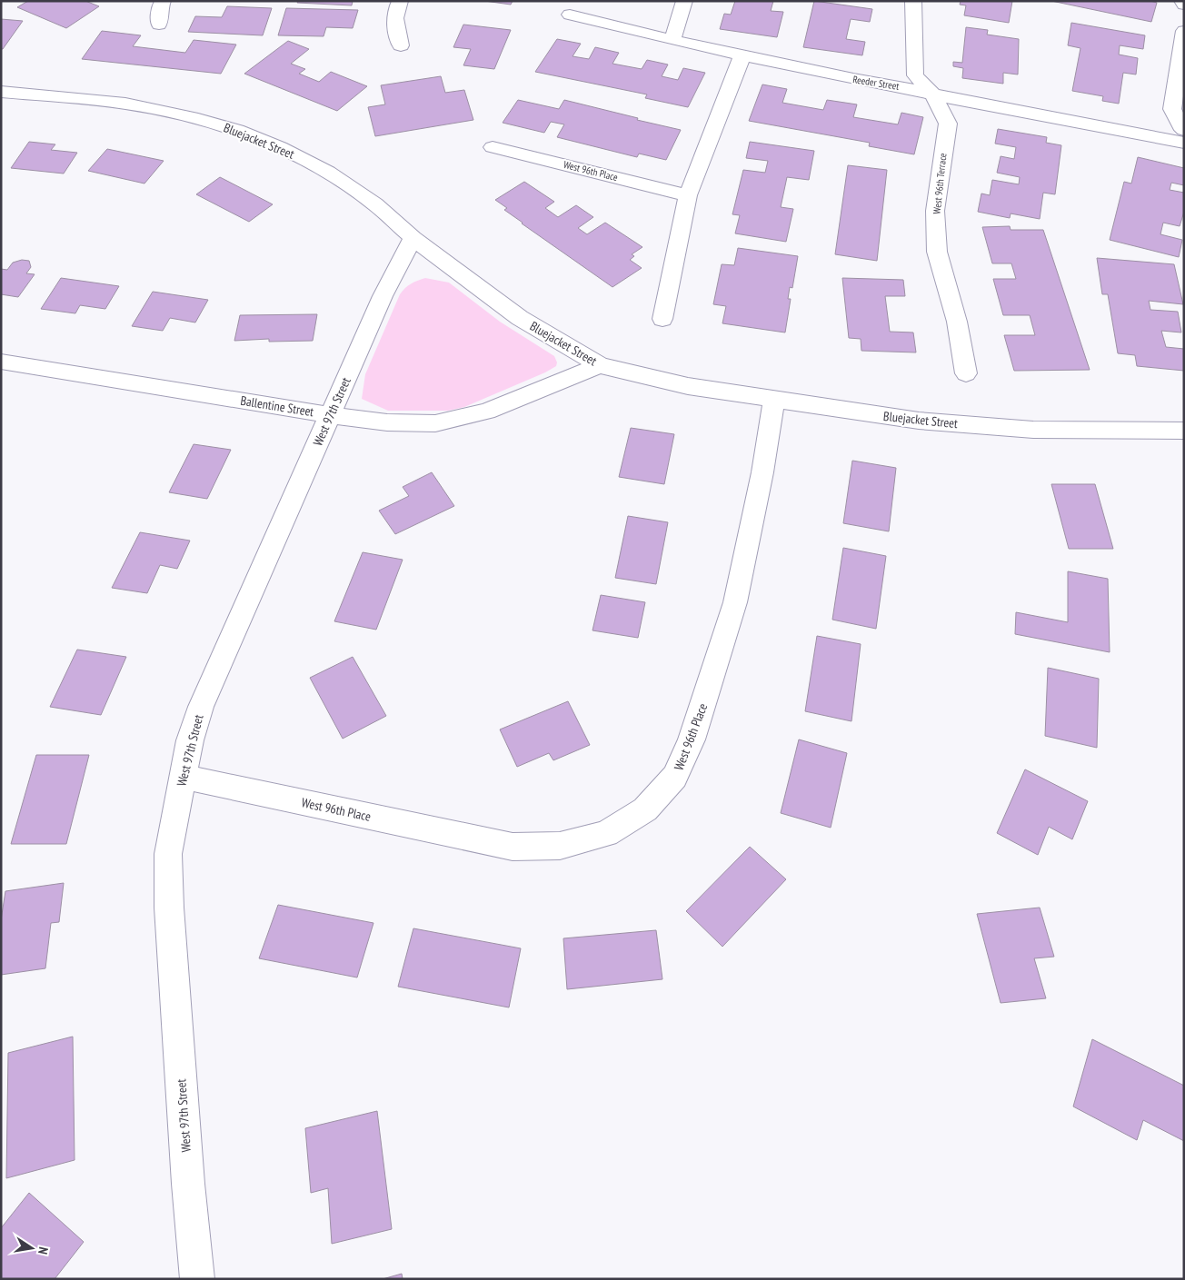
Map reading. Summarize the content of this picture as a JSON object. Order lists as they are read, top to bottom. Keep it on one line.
{"streets":{"street":["Reeder Street","Bluejacket Street","West 96th Place","West 96th Terrace","Ballentine Street","West 97th Street"]},"crossings":[["Reeder Street","West 96th Terrace"],["Bluejacket Street","West 96th Place"],["Bluejacket Street","Ballentine Street"],["Bluejacket Street","West 97th Street"],["West 96th Place","West 97th Street"],["Ballentine Street","West 97th Street"]],"north":"right"}
